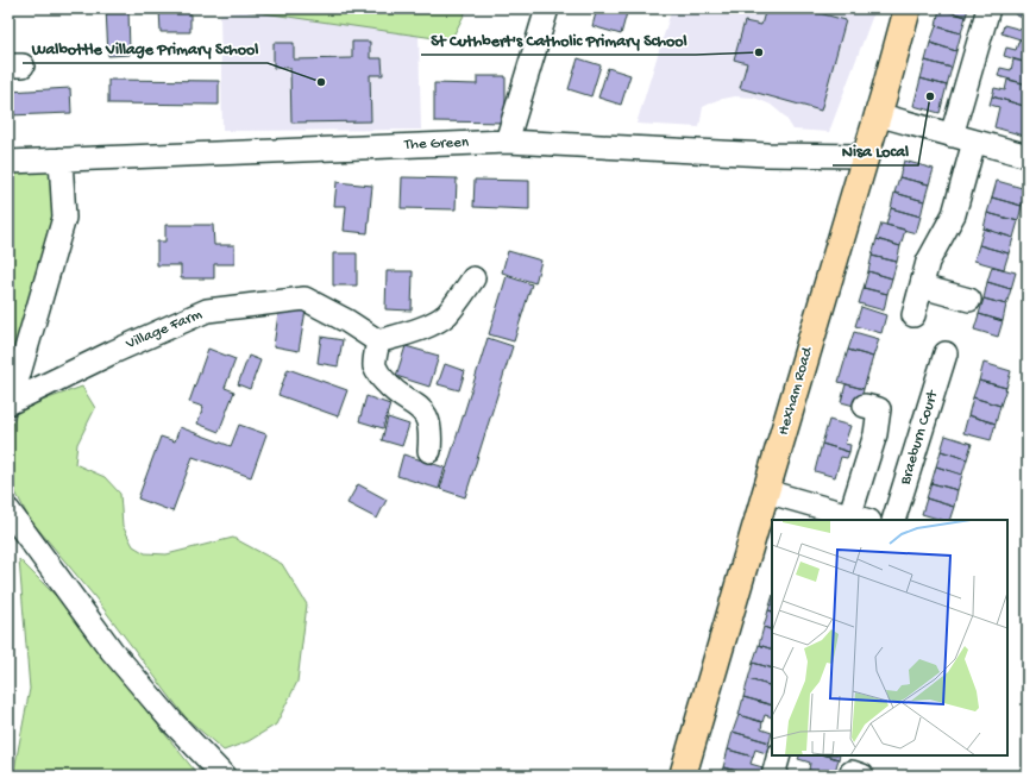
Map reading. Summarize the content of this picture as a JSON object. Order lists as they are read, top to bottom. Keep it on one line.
{"streets":{"main road":["Hexham Road"],"street":["The Green","Village Farm","Braeburn Court"]},"crossings":[["The Green","Hexham Road"]],"places":["St Cuthbert's Catholic Primary School","Walbottle Village Primary School","Nisa Local"]}
